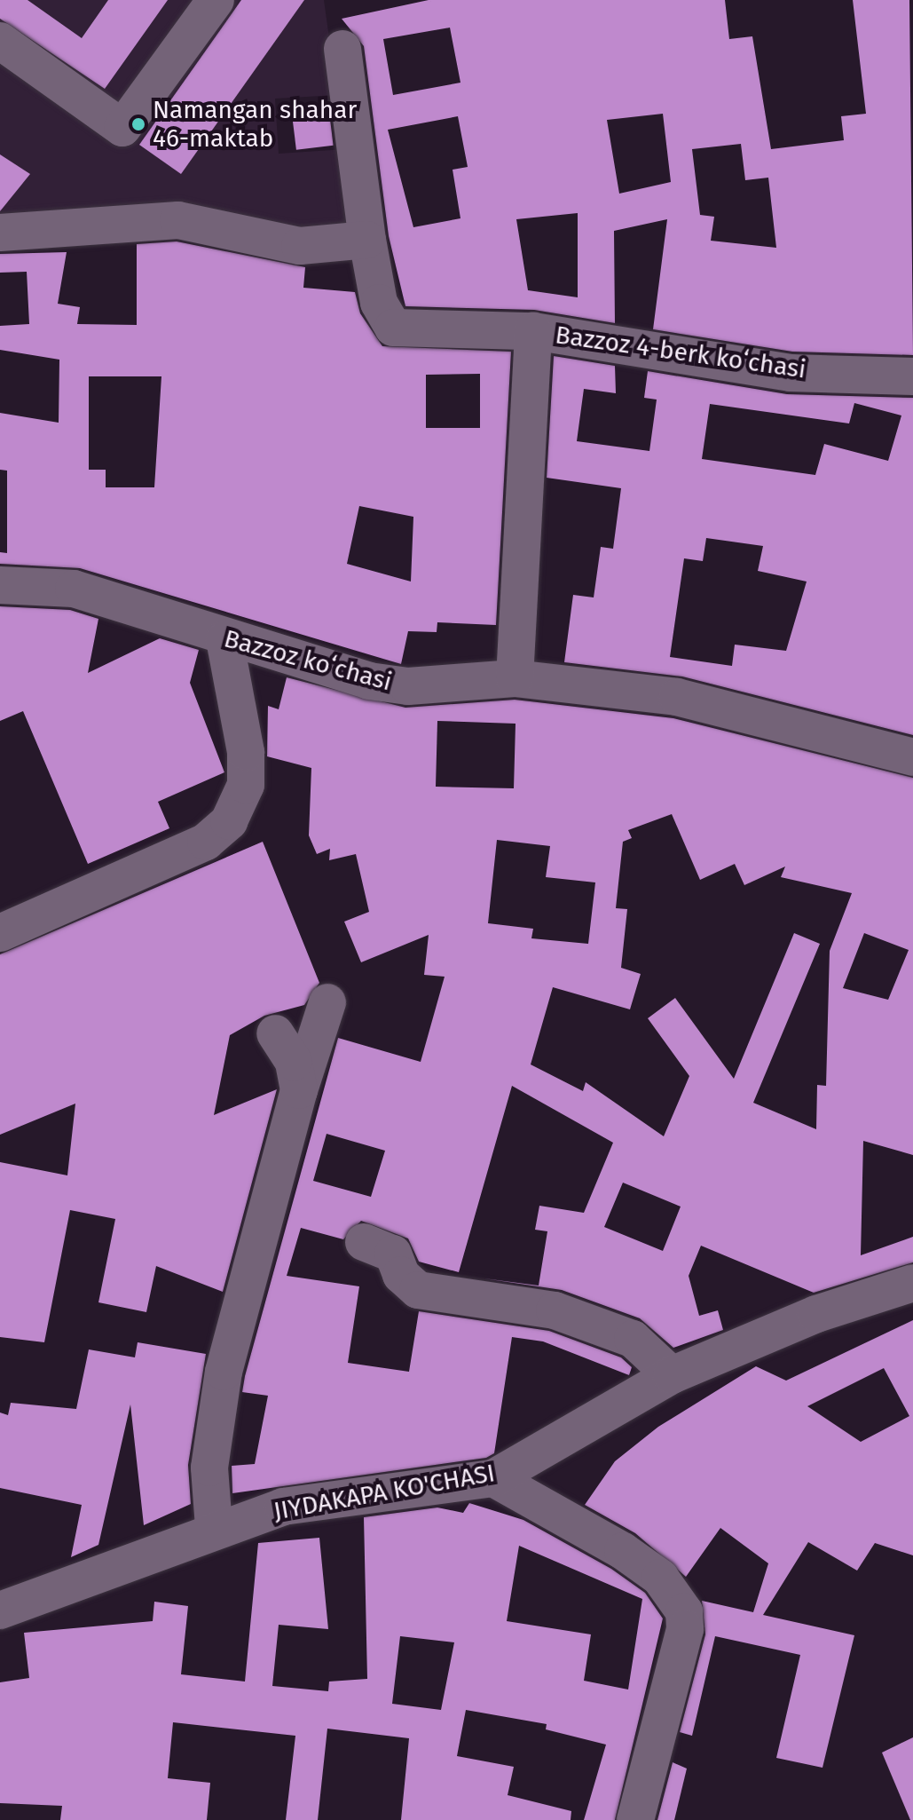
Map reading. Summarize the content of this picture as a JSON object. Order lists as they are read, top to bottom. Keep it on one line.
{"streets":{"street":["Bazzoz 4-berk koʻchasi","Bazzoz koʻchasi","JIYDAKAPA KO'CHASI"]},"crossings":[["Bazzoz 4-berk koʻchasi","Bazzoz koʻchasi"]],"places":["Namangan shahar 46-maktab"]}
